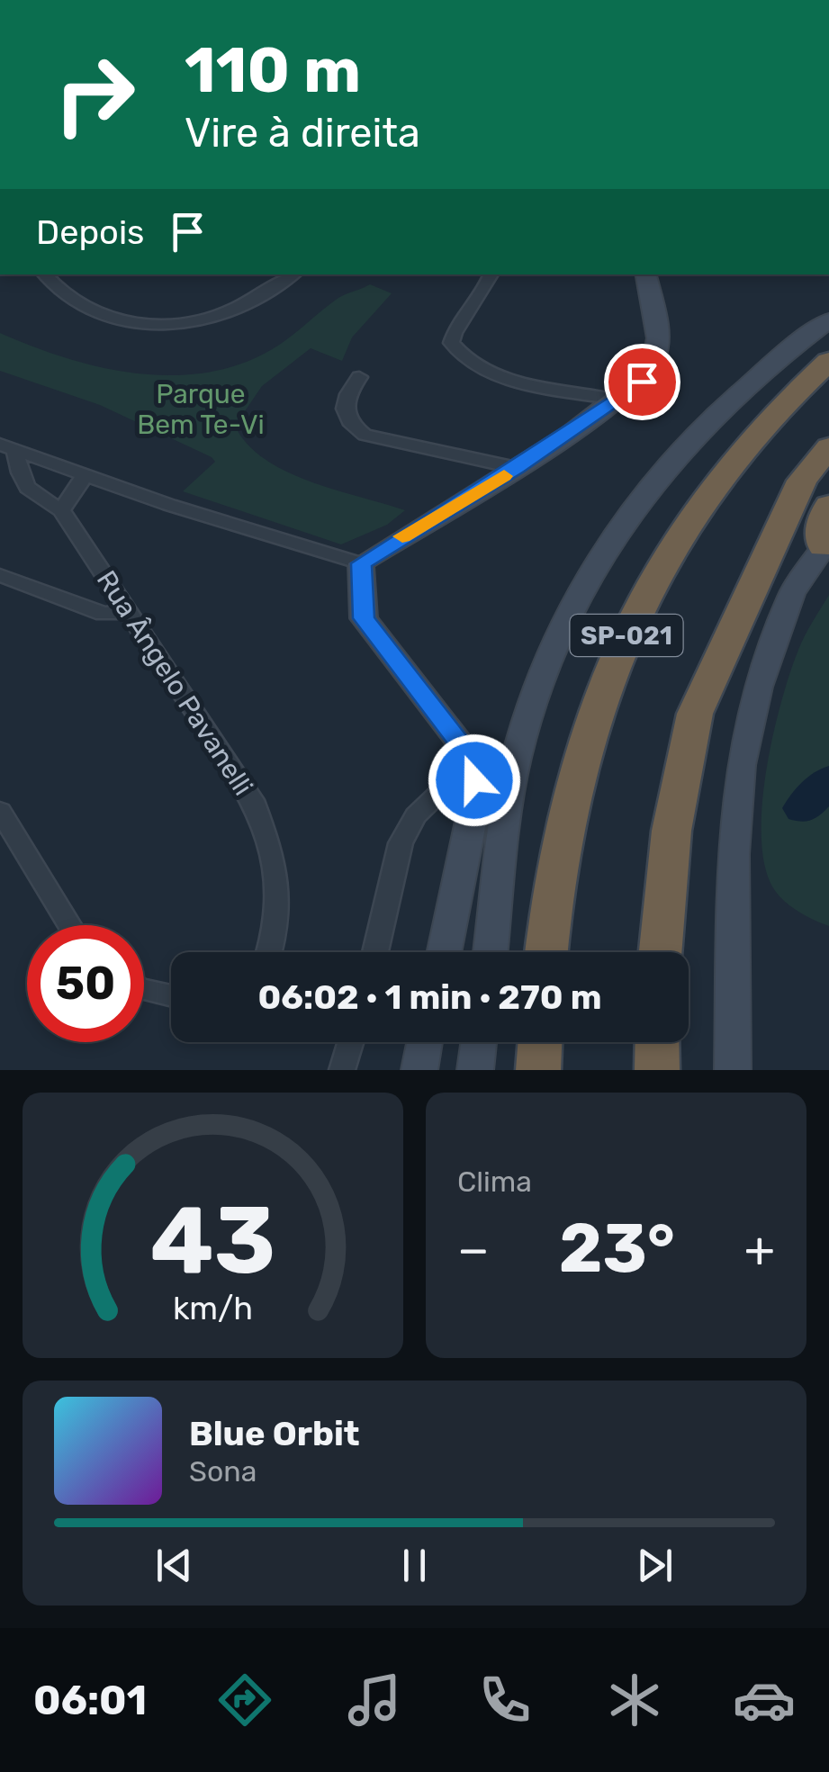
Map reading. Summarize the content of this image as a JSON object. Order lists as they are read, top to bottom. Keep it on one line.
{"streets":{"highway":["SP-021"],"street":["Rua Ângelo Pavanelli"]},"parks":["Parque Bem Te-Vi"],"page":{"turn":["110 m","Vire à direita"],"then":"Depois","limit":"50","trip":"06:02 · 1 min · 270 m","tile":"Clima","heat":["−","23°","+"],"song":["Blue Orbit","Sona"],"tabs":"06:01","gauge":["43","km/h"]}}
